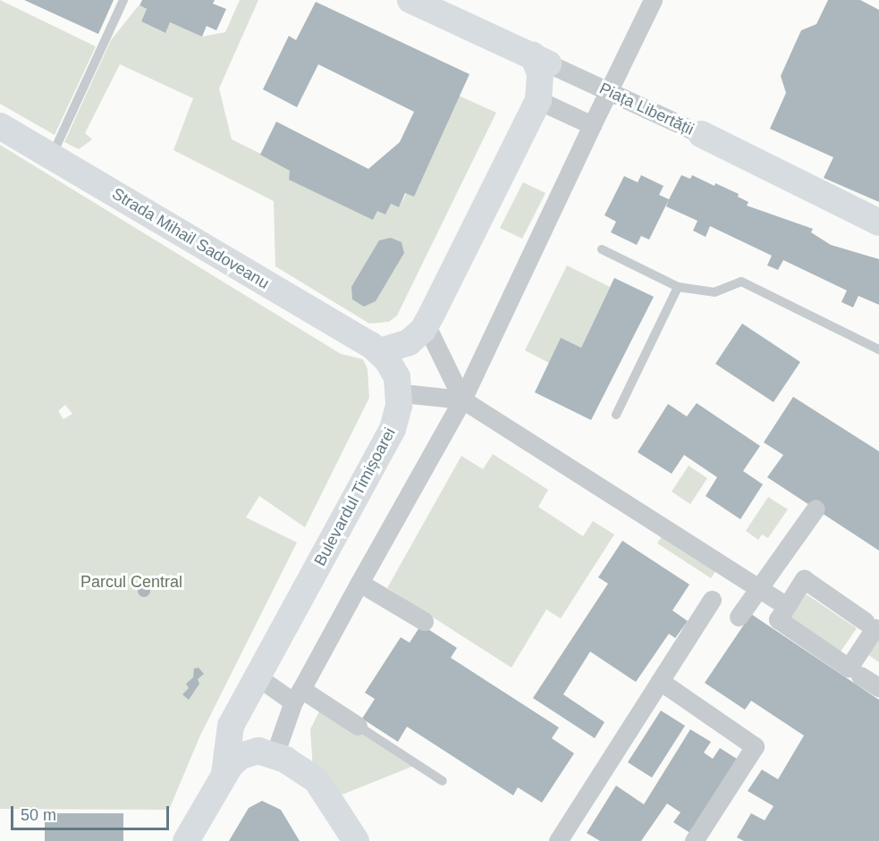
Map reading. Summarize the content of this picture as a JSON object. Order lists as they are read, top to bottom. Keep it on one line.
{"streets":{"street":["Piața Libertății","Strada Mihail Sadoveanu","Bulevardul Timișoarei"]},"crossings":[["Strada Mihail Sadoveanu","Bulevardul Timișoarei"]],"parks":["Parcul Central"],"scale_bar":"50 m"}
